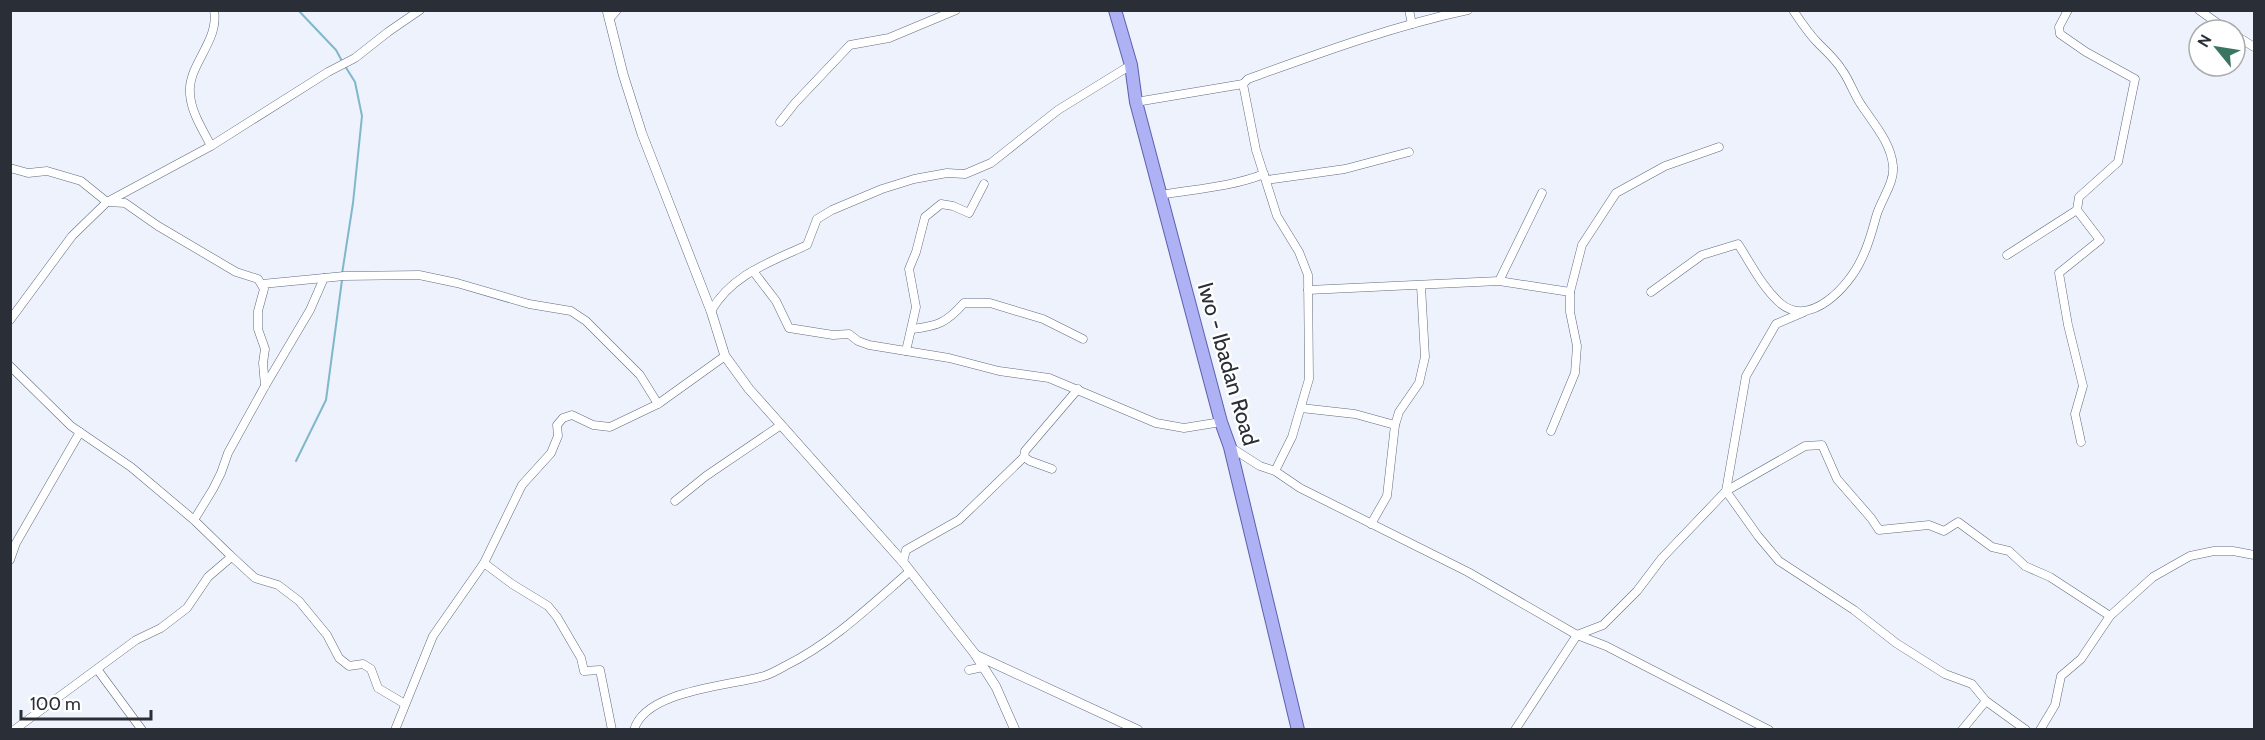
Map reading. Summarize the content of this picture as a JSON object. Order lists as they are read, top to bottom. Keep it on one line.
{"streets":{"main road":["Iwo - Ibadan Road"]},"scale_bar":"100 m","north":"top left"}
